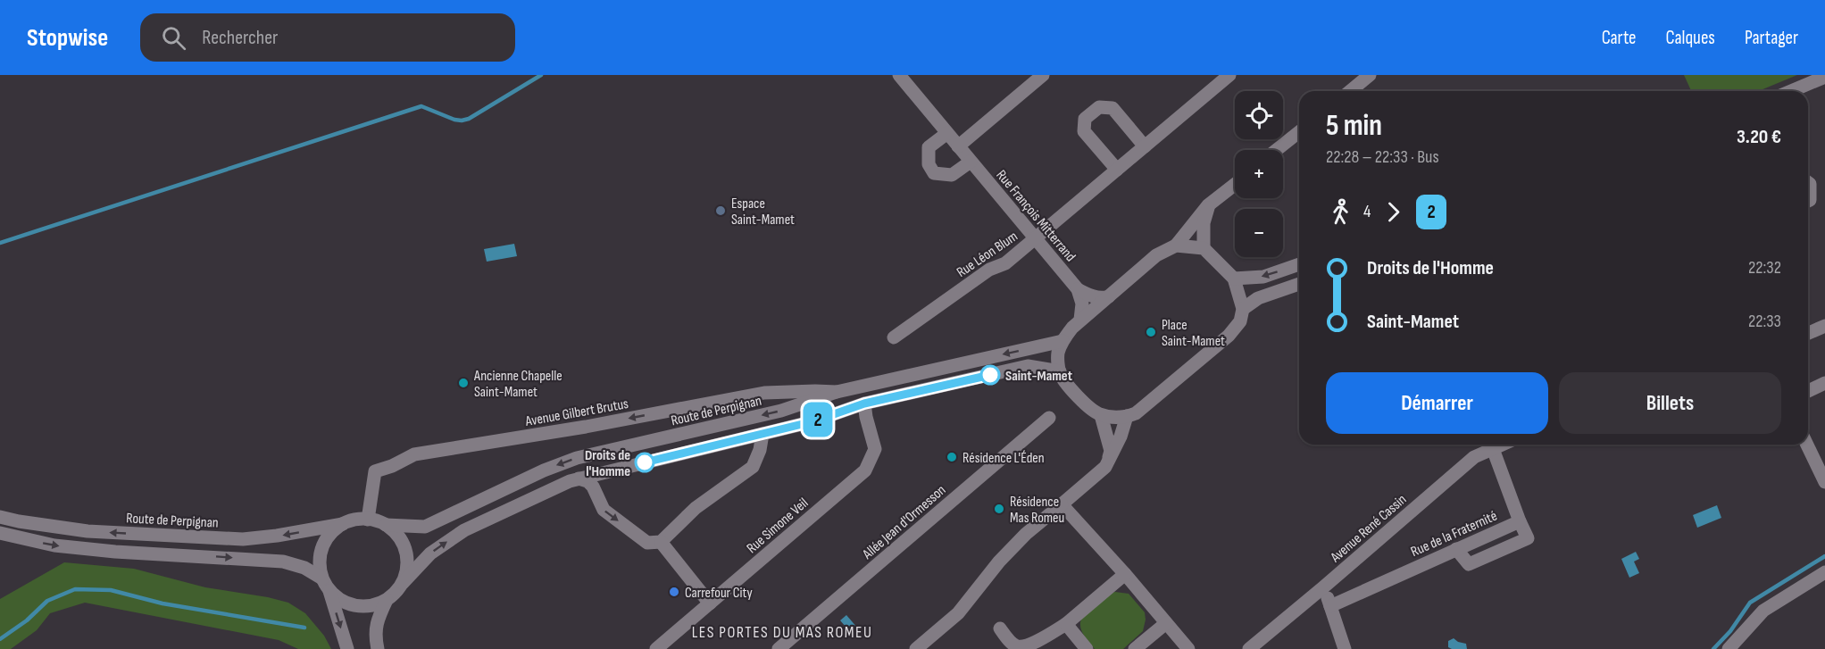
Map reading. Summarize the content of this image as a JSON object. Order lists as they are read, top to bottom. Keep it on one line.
{"streets":{"street":["Rue François Mitterrand","Rue Léon Blum","Route de Perpignan","Avenue Gilbert Brutus","Allée Jean d'Ormesson","Rue Simone Veil","Avenue René Cassin","Rue de la Fraternité"]},"crossings":[["Rue François Mitterrand","Rue Léon Blum"],["Route de Perpignan","Avenue Gilbert Brutus"],["Avenue René Cassin","Rue de la Fraternité"]],"districts":["LES PORTES DU MAS ROMEU"],"places":["Espace Saint-Mamet","Place Saint-Mamet","Saint-Mamet","Ancienne Chapelle Saint-Mamet","Résidence L'Éden","Droits de l'Homme","Résidence Mas Romeu","Carrefour City"],"lines":["bus line 2"],"page":{"header":"Stopwise","search":"Rechercher","nav":["Carte","Calques","Partager"],"on_map":"2","map_buttons":["+","−"],"heading":["5 min","22:28 – 22:33 · Bus","3.20 €"],"legs":["4","2"],"list":[{"name":"Droits de l'Homme","value":"22:32"},{"name":"Saint-Mamet","value":"22:33"}],"buttons":["Démarrer","Billets"]}}
